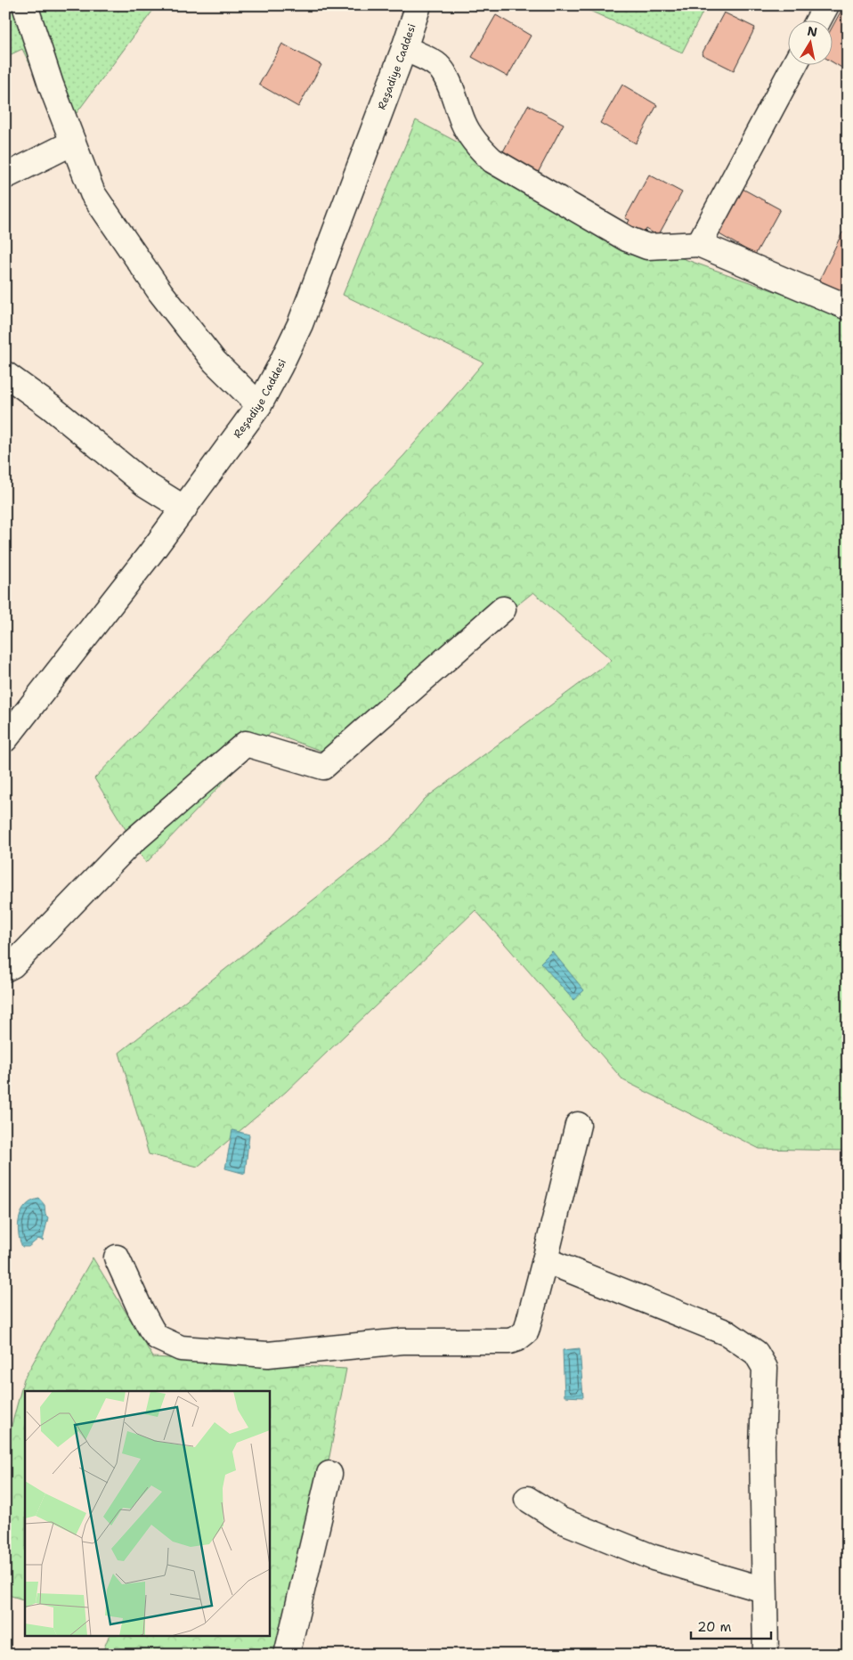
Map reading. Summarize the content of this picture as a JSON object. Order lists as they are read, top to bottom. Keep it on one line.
{"streets":{"street":["Reşadiye Caddesi"]},"scale_bar":"20 m","north":"top"}
